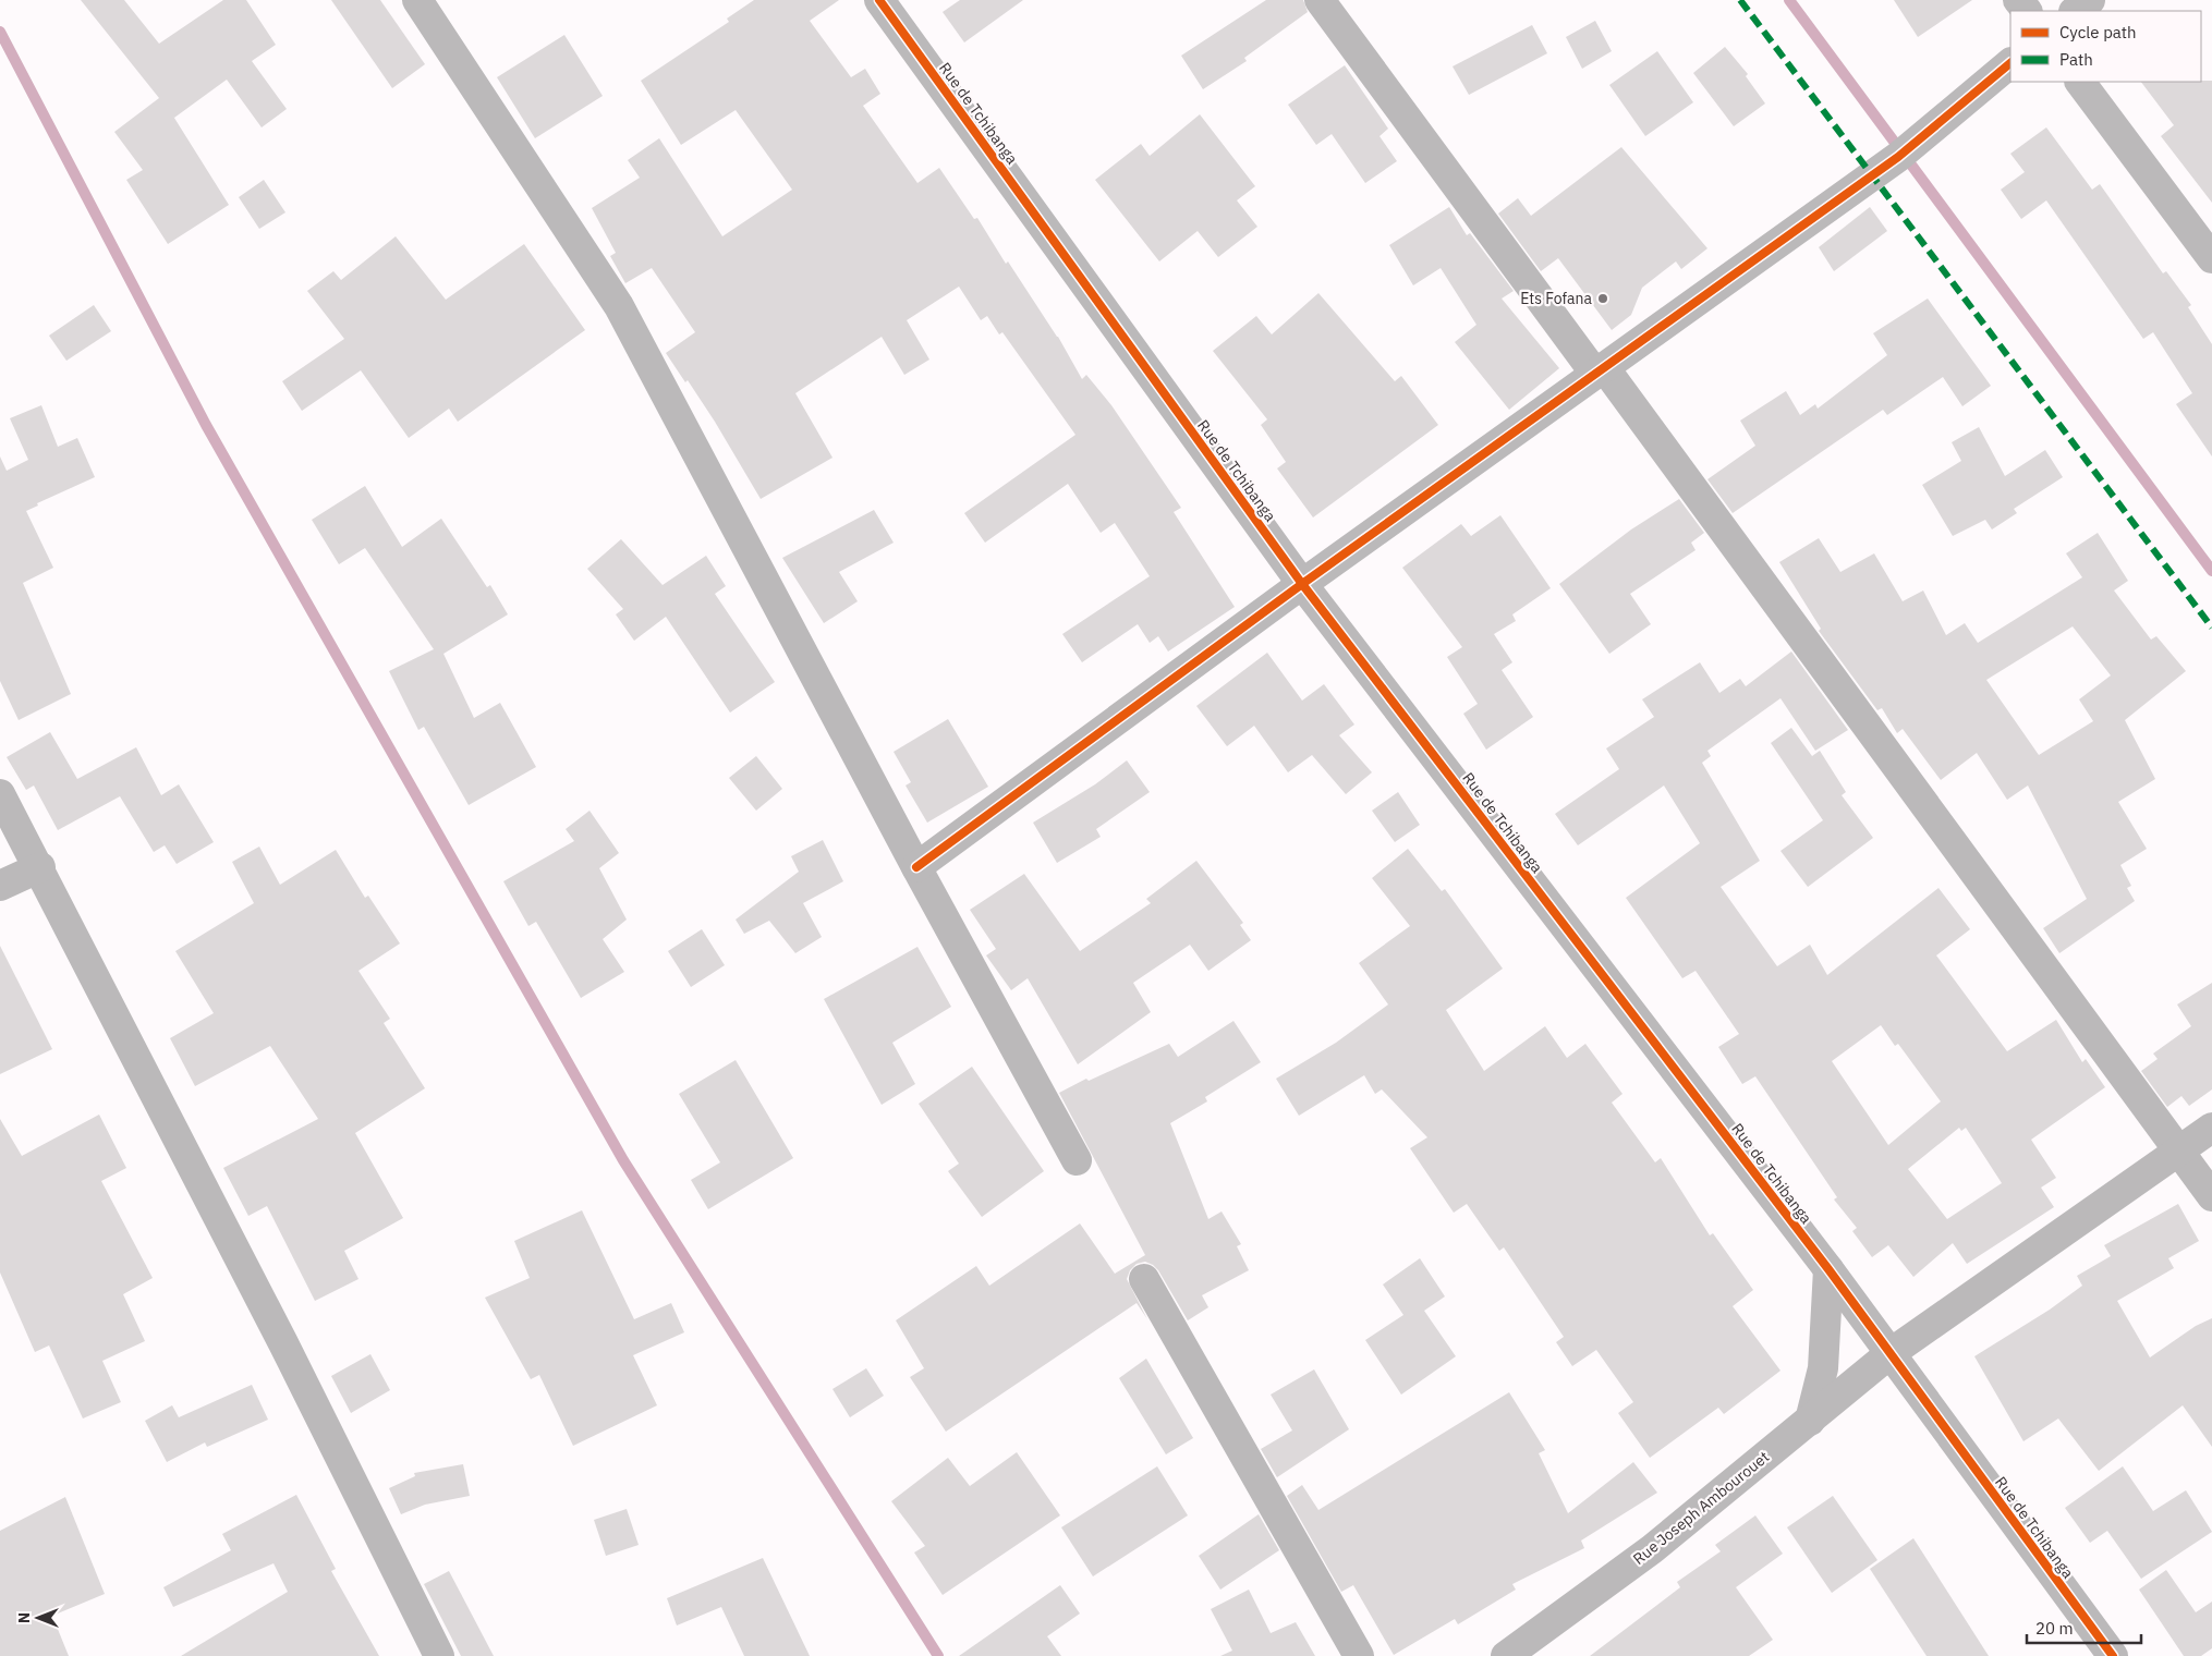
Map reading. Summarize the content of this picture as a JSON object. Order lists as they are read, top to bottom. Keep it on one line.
{"streets":{"street":["Rue de Tchibanga","Rue Joseph Ambourouet"]},"crossings":[["Rue de Tchibanga","Rue Joseph Ambourouet"]],"places":["Ets Fofana"],"legend":["Cycle path","Path"],"scale_bar":"20 m","north":"left"}
